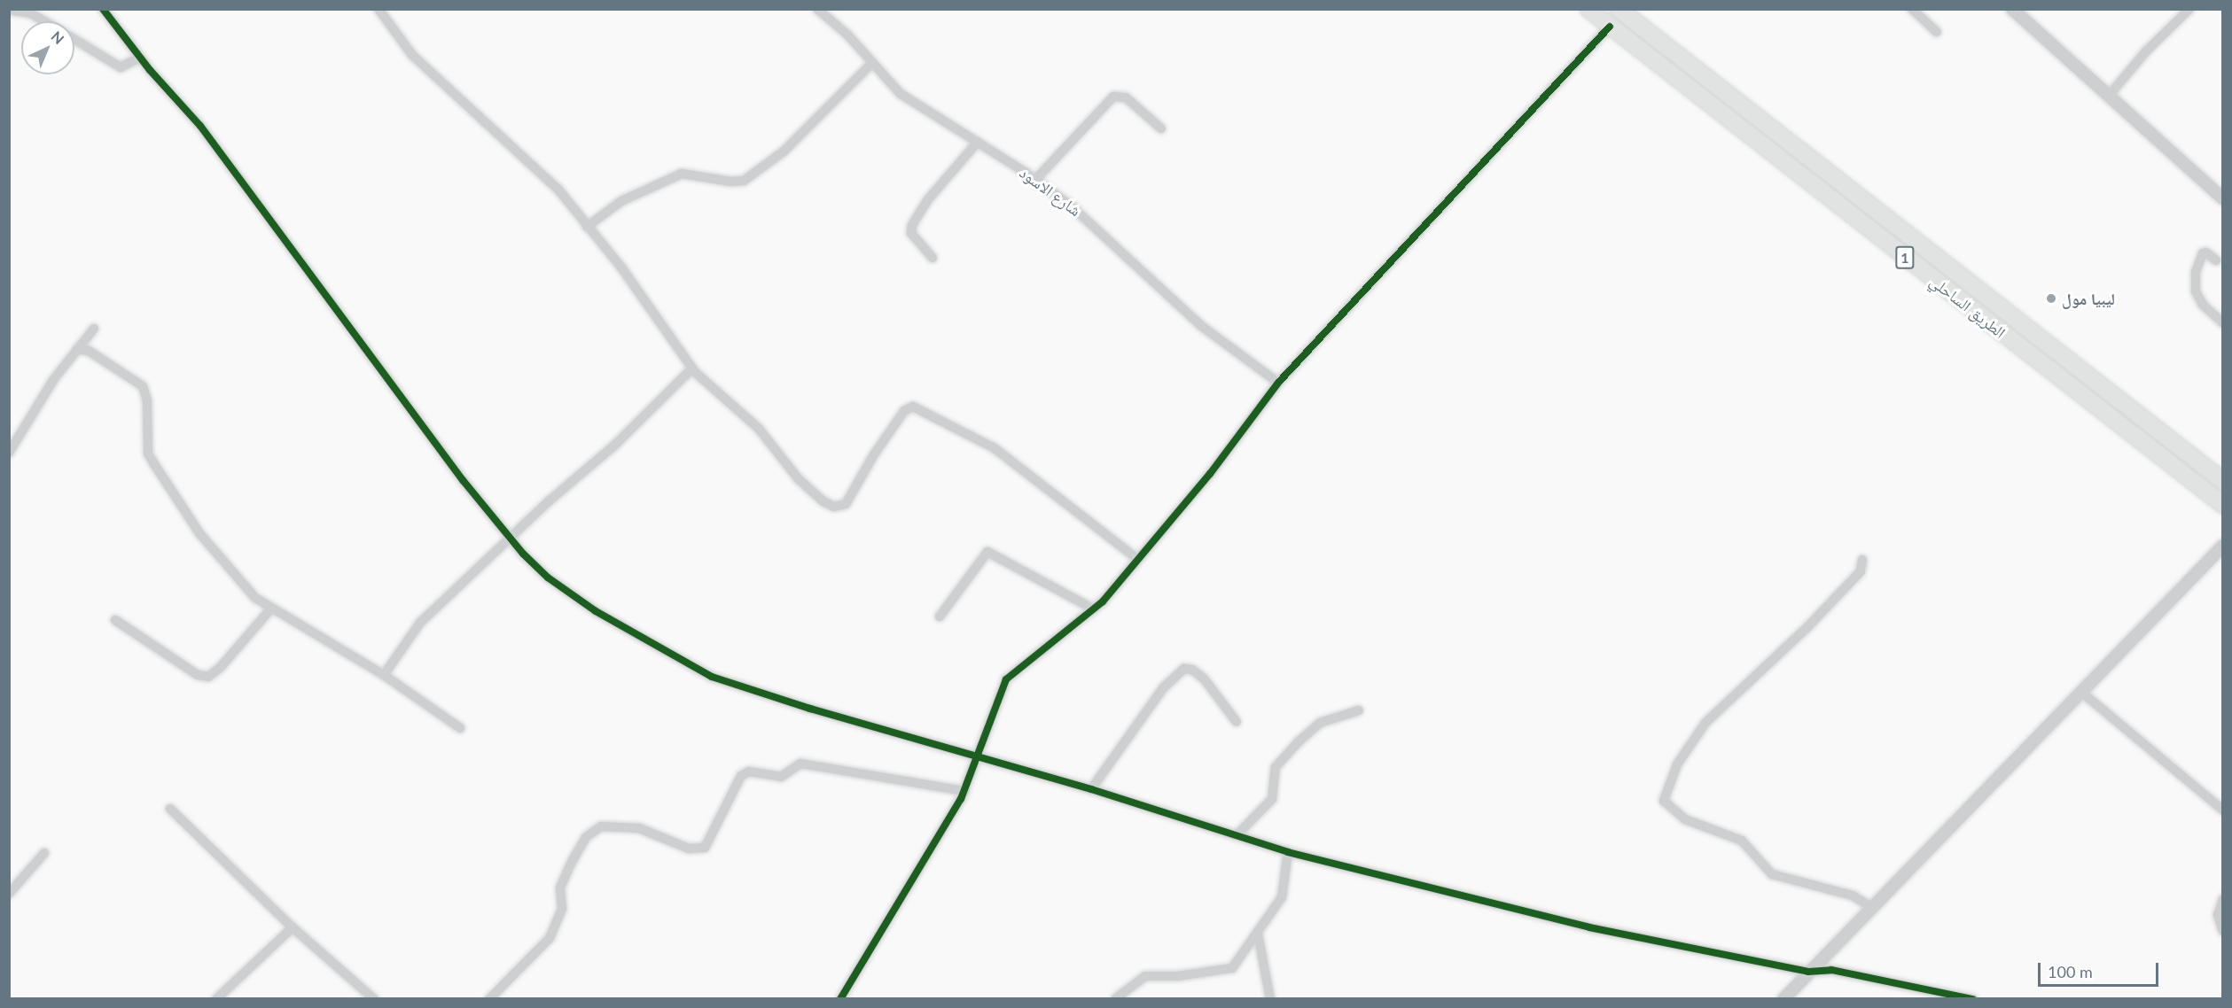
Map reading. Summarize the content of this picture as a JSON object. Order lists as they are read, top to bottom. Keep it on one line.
{"streets":{"highway":["1","الطريق الساحلي"],"street":["شارع الاسود"]},"places":["ليبيا مول"],"scale_bar":"100 m","north":"top right"}
